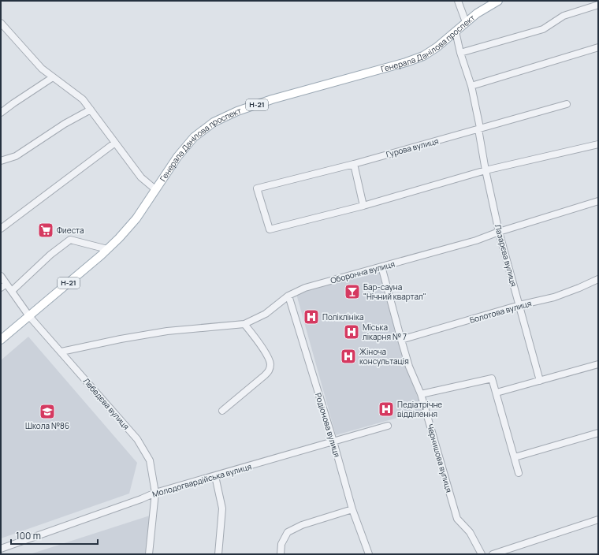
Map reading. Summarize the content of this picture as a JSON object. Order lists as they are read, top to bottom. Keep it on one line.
{"streets":{"main road":["Генерала Данілова проспект","Н-21"],"street":["Гурова вулиця","Лазарєва вулиця","Оборонна вулиця","Болотова вулиця","Лебедєва вулиця","Родіонова вулиця","Чернишова вулиця","Молодогвардійська вулиця"]},"crossings":[["Генерала Данілова проспект","Лазарєва вулиця"],["Генерала Данілова проспект","Лебедєва вулиця"],["Гурова вулиця","Лазарєва вулиця"],["Лазарєва вулиця","Оборонна вулиця"],["Лазарєва вулиця","Болотова вулиця"],["Оборонна вулиця","Родіонова вулиця"],["Оборонна вулиця","Чернишова вулиця"],["Болотова вулиця","Чернишова вулиця"],["Лебедєва вулиця","Молодогвардійська вулиця"],["Родіонова вулиця","Молодогвардійська вулиця"]],"places":{"supermarket":["Фиеста"],"bar":["Бар-сауна \"Нічний квартал\""],"hospital":["Поліклініка","Міська лікарня № 7","Жіноча консультація","Педіатрічне відділення"],"school or university":["Школа №86"]},"scale_bar":"100 m"}
